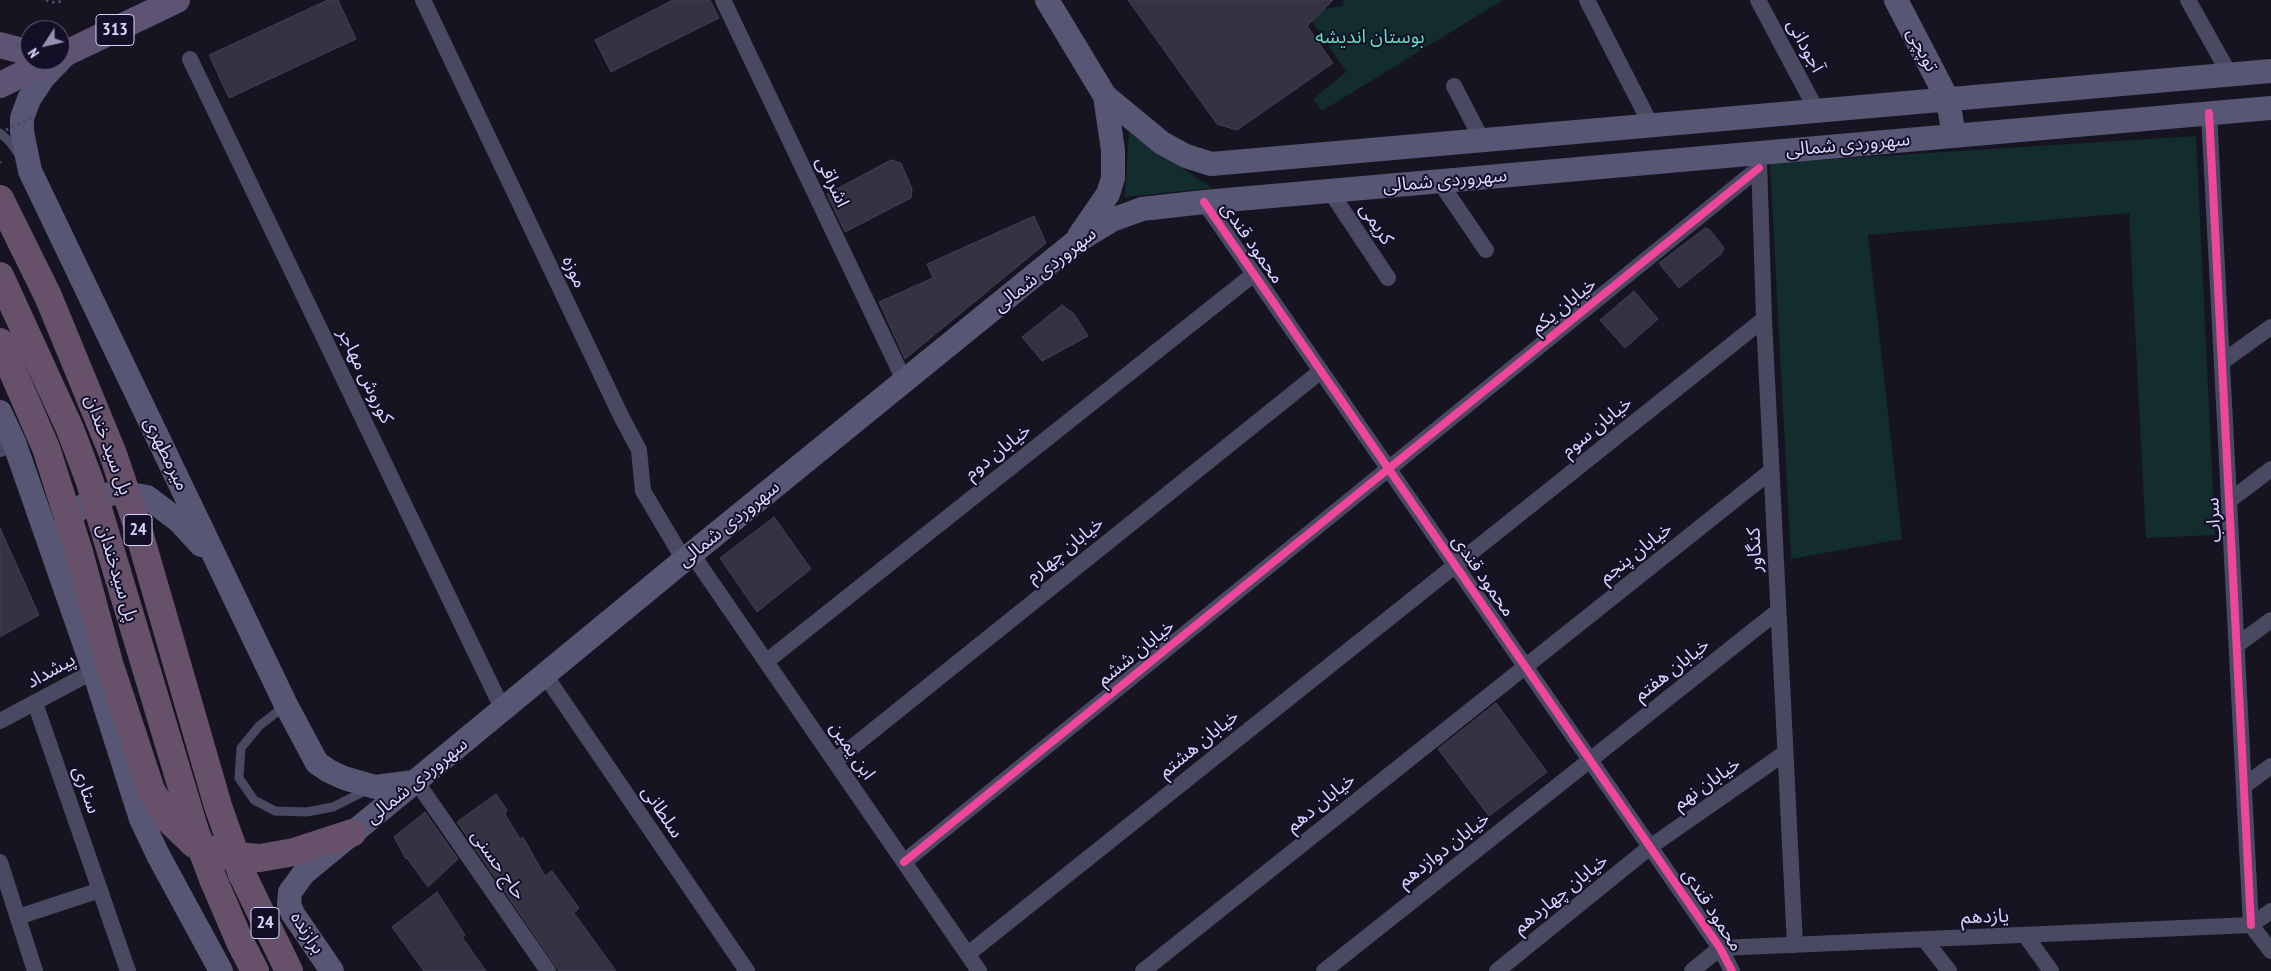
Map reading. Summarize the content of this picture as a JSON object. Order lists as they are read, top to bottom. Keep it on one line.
{"streets":{"highway":["پل سید خندان","24","پل سیدخندان"],"main road":["313","توپچی","سهروردی شمالی","میرمطهری","برازنده"],"street":["آجودانی","اشراقی","کریمی","محمود قندی","موزه","خیابان یکم","کوروش مهاجر","خیابان سوم","خیابان دوم","سراب","خیابان چهارم","کنگاور","خیابان پنجم","خیابان ششم","خیابان هفتم","پیشداد","خیابان هشتم","ابن یمین","خیابان نهم","ستاری","خیابان دهم","سلطانی","خیابان دوازدهم","حاج حسنی","خیابان چهاردهم","یازدهم"]},"crossings":[["آجودانی","سهروردی شمالی"],["توپچی","سهروردی شمالی"],["سهروردی شمالی","اشراقی"],["سهروردی شمالی","کریمی"],["سهروردی شمالی","محمود قندی"],["سهروردی شمالی","موزه"],["سهروردی شمالی","خیابان یکم"],["سهروردی شمالی","کوروش مهاجر"],["سهروردی شمالی","میرمطهری"],["سهروردی شمالی","سراب"],["سهروردی شمالی","کنگاور"],["سهروردی شمالی","ابن یمین"],["سهروردی شمالی","سلطانی"],["سهروردی شمالی","حاج حسنی"],["سهروردی شمالی","برازنده"],["محمود قندی","خیابان یکم"],["محمود قندی","خیابان سوم"],["محمود قندی","خیابان دوم"],["محمود قندی","خیابان چهارم"],["محمود قندی","خیابان پنجم"],["محمود قندی","خیابان ششم"],["محمود قندی","خیابان هفتم"],["محمود قندی","خیابان هشتم"],["محمود قندی","خیابان نهم"],["محمود قندی","خیابان دهم"],["محمود قندی","خیابان دوازدهم"],["محمود قندی","خیابان چهاردهم"],["محمود قندی","یازدهم"],["موزه","ابن یمین"],["خیابان یکم","کنگاور"],["خیابان یکم","خیابان ششم"],["خیابان سوم","کنگاور"],["خیابان سوم","خیابان هشتم"],["خیابان دوم","ابن یمین"],["میرمطهری","حاج حسنی"],["سراب","یازدهم"],["خیابان چهارم","ابن یمین"],["کنگاور","خیابان پنجم"],["کنگاور","خیابان هفتم"],["کنگاور","خیابان نهم"],["کنگاور","یازدهم"],["خیابان پنجم","خیابان دهم"],["خیابان ششم","ابن یمین"],["خیابان هفتم","خیابان دوازدهم"],["پیشداد","ستاری"],["خیابان هشتم","ابن یمین"],["خیابان نهم","خیابان چهاردهم"]],"parks":["بوستان اندیشه"],"north":"bottom left"}
